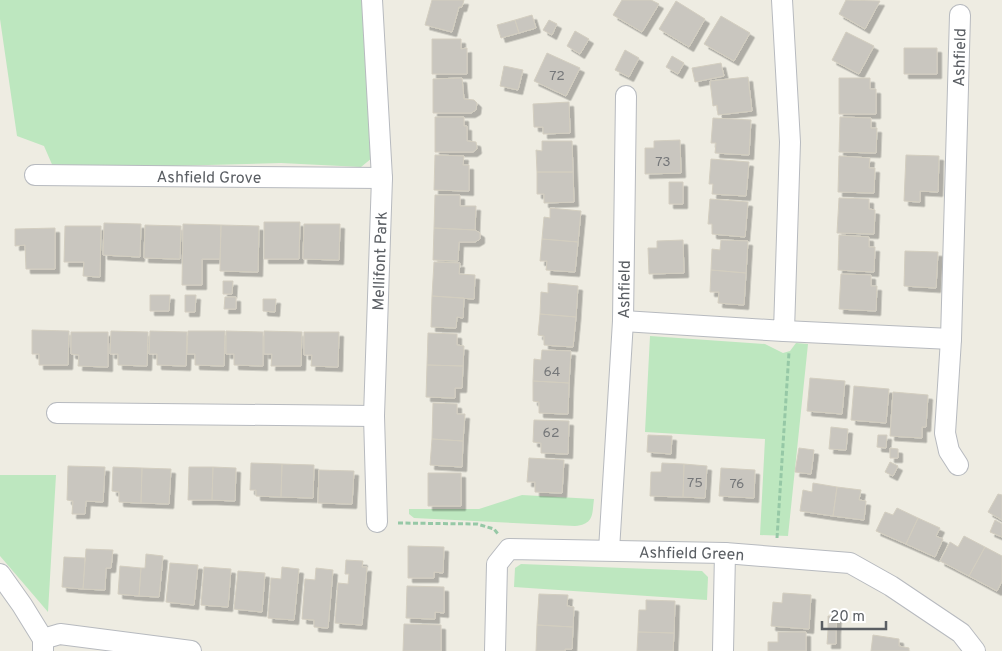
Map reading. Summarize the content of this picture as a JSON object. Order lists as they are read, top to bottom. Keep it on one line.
{"streets":{"street":["Ashfield","Ashfield Grove","Mellifont Park","Ashfield Green"]},"crossings":[["Ashfield Grove","Mellifont Park"]],"house_numbers":["72","73","64","62","75","76"],"scale_bar":"20 m"}
